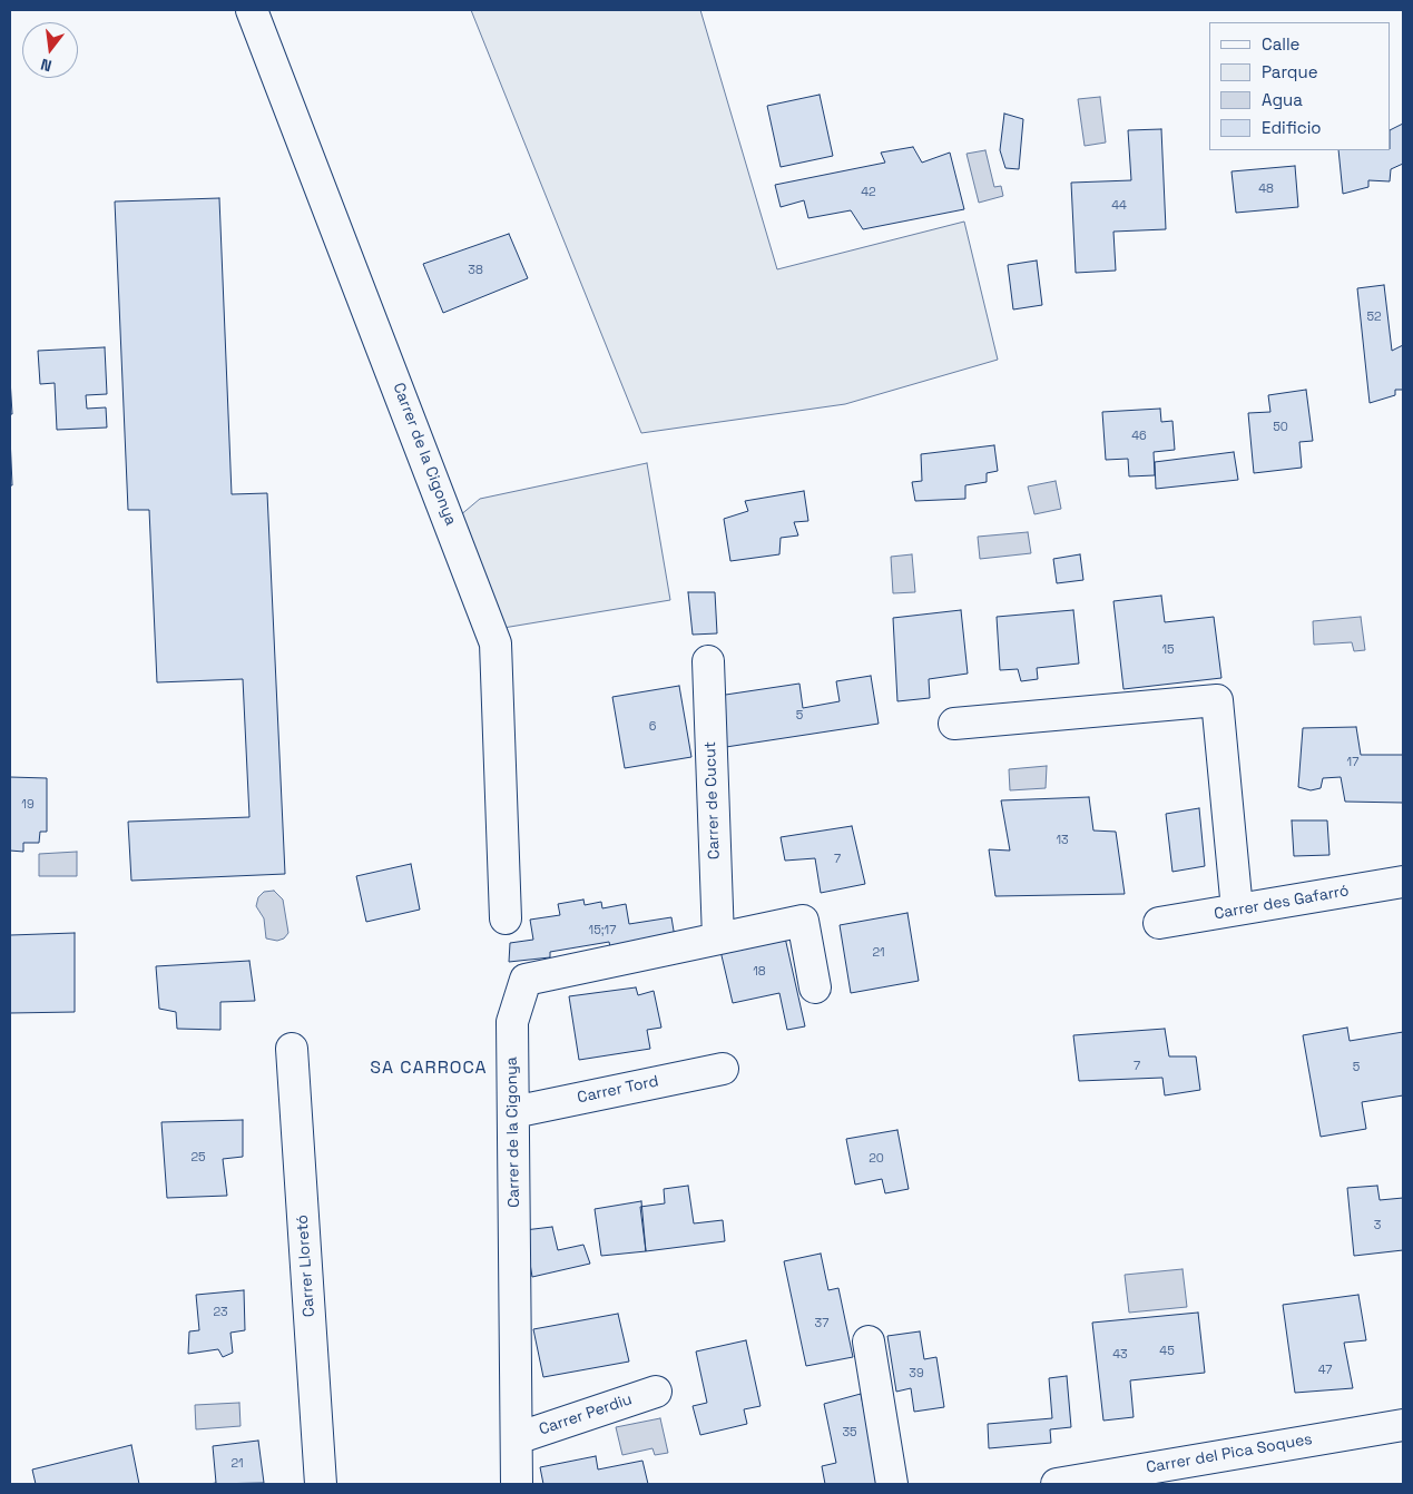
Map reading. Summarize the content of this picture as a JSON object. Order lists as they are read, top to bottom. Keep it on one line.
{"streets":{"street":["Carrer de la Cigonya","Carrer de Cucut","Carrer des Gafarró","Carrer Tord","Carrer Lloretó","Carrer Perdiu","Carrer del Pica Soques"]},"crossings":[["Carrer de la Cigonya","Carrer de Cucut"],["Carrer de la Cigonya","Carrer Tord"],["Carrer de la Cigonya","Carrer Perdiu"]],"districts":["SA CARROCA"],"house_numbers":["48","42","44","38","52","50","46","15","5","6","17","19","13","7","15;17","21","18","7","5","25","20","3","23","37","45","43","47","39","35","21"],"legend":["Calle","Parque","Agua","Edificio"],"north":"bottom"}
